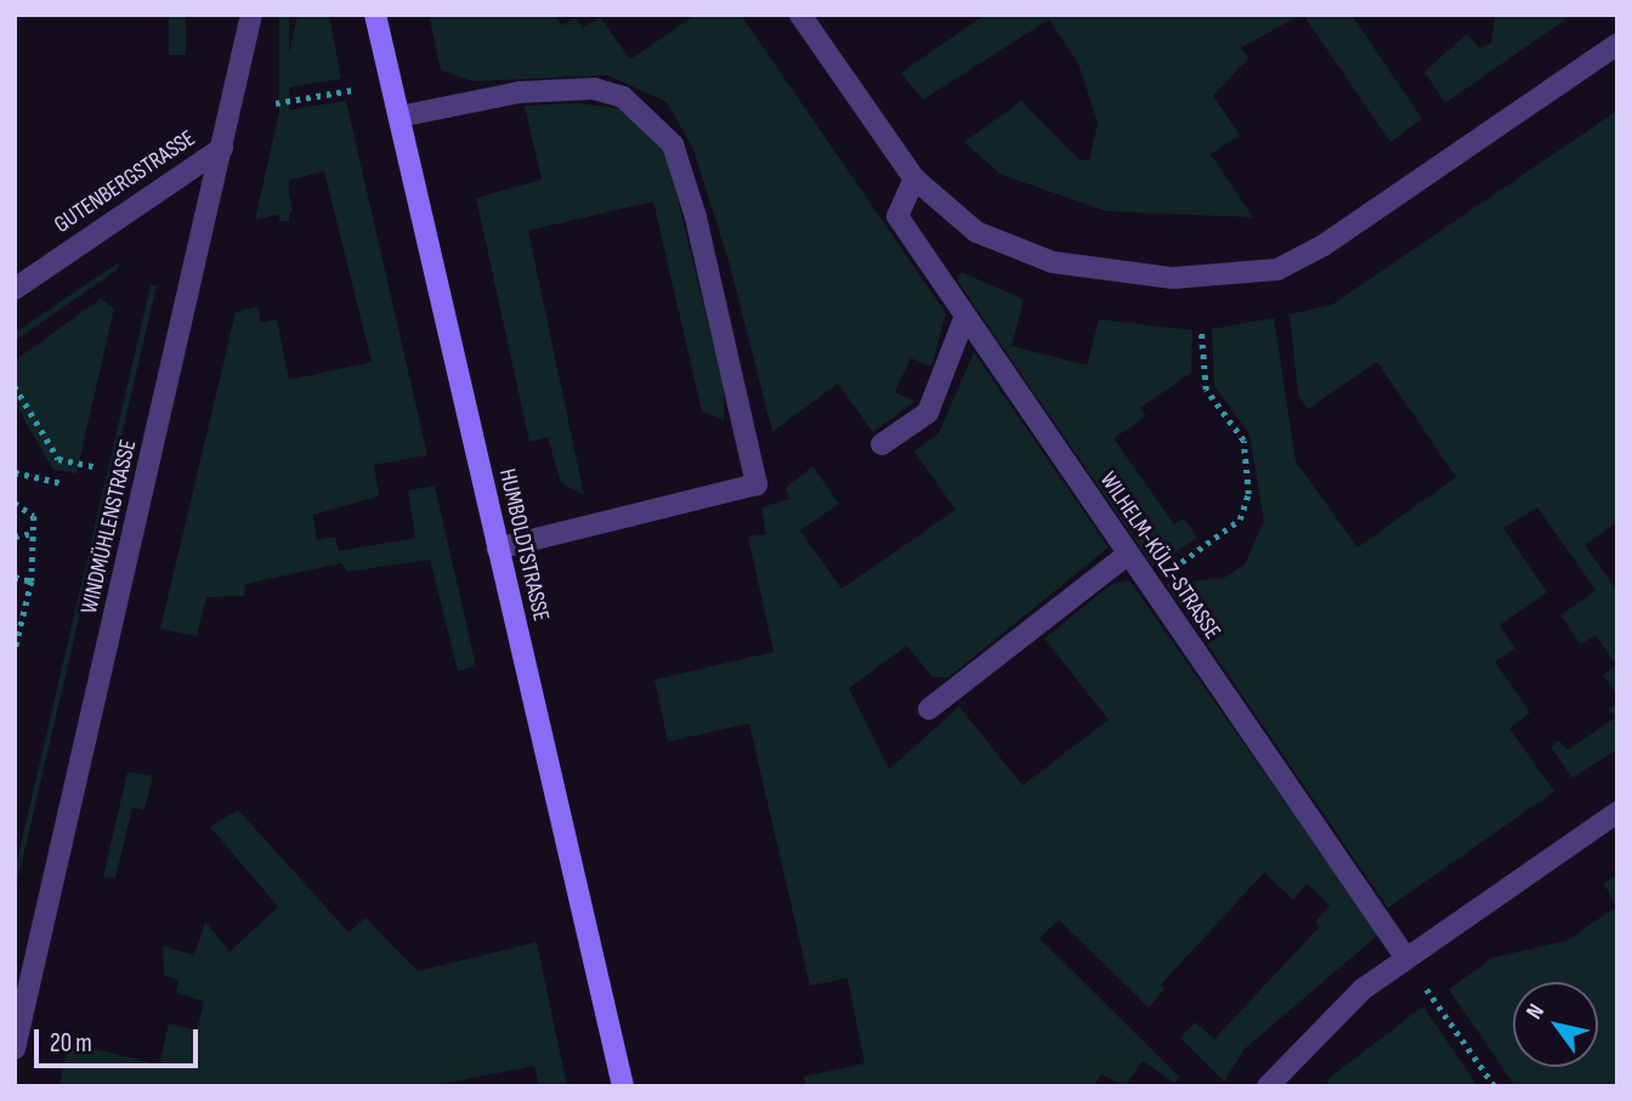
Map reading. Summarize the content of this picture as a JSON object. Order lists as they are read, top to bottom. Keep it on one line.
{"streets":{"street":["GUTENBERGSTRASSE","WINDMÜHLENSTRASSE","HUMBOLDTSTRASSE","WILHELM-KÜLZ-STRASSE"]},"crossings":[["GUTENBERGSTRASSE","WINDMÜHLENSTRASSE"]],"scale_bar":"20 m","north":"top left"}
